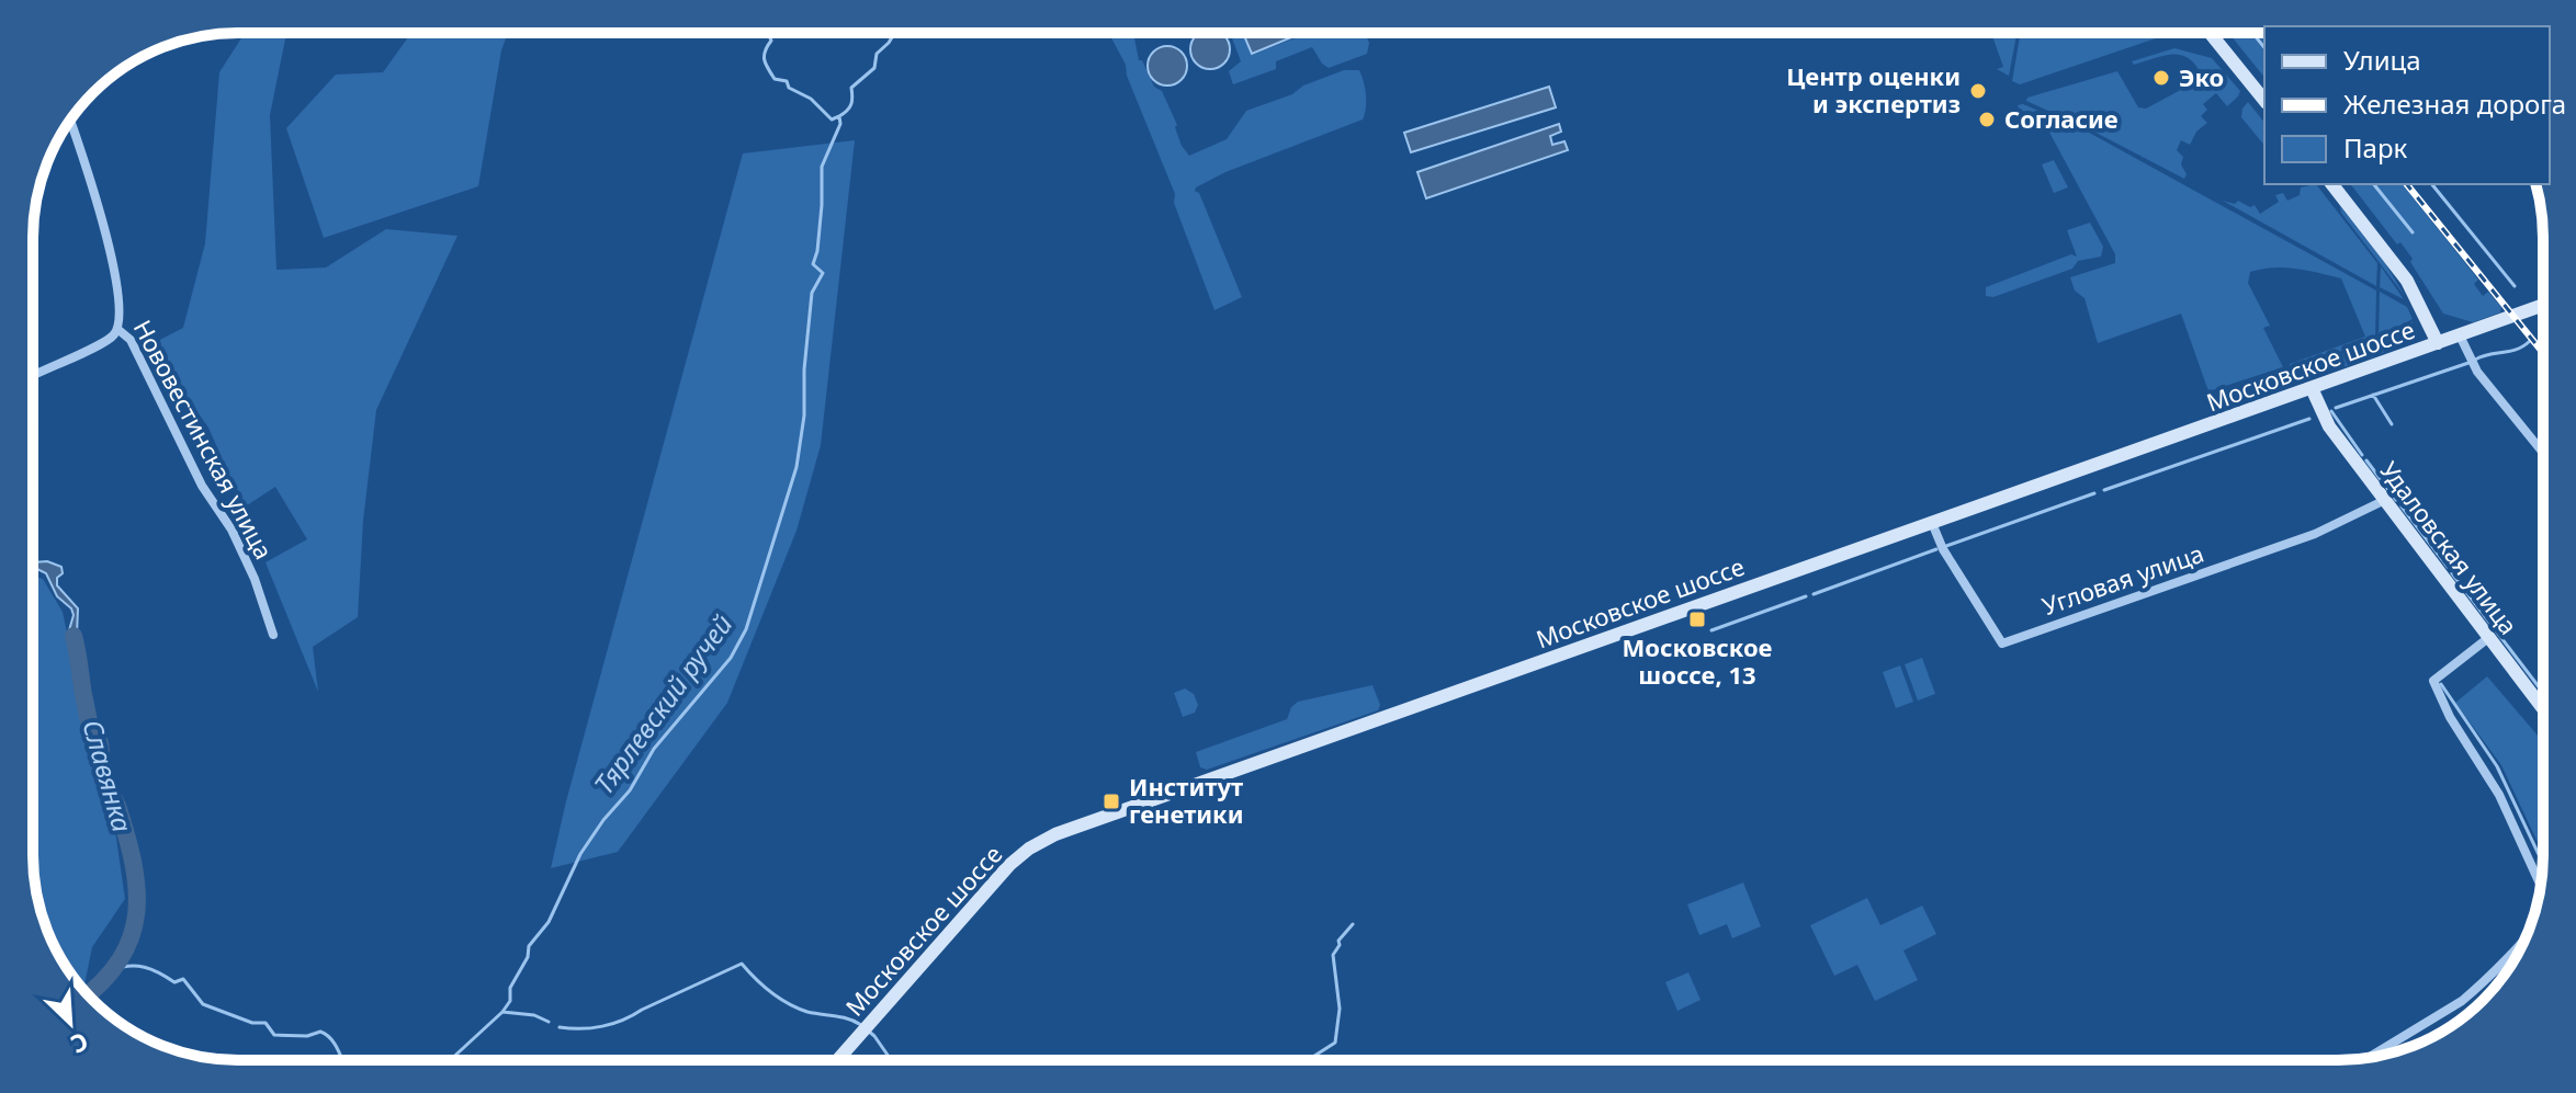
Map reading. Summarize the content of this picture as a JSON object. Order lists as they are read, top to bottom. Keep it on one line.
{"streets":{"main road":["Московское шоссе","Удаловская улица"],"street":["Нововестинская улица","Угловая улица"]},"crossings":[["Московское шоссе","Удаловская улица"],["Московское шоссе","Угловая улица"],["Удаловская улица","Угловая улица"]],"water":["Тярлевский ручей","Славянка"],"places":{"other":["Эко","Центр оценки и экспертиз","Согласие"],"transit":["Московское шоссе, 13","Институт генетики"]},"legend":["Улица","Железная дорога","Парк"],"north":"bottom right"}
